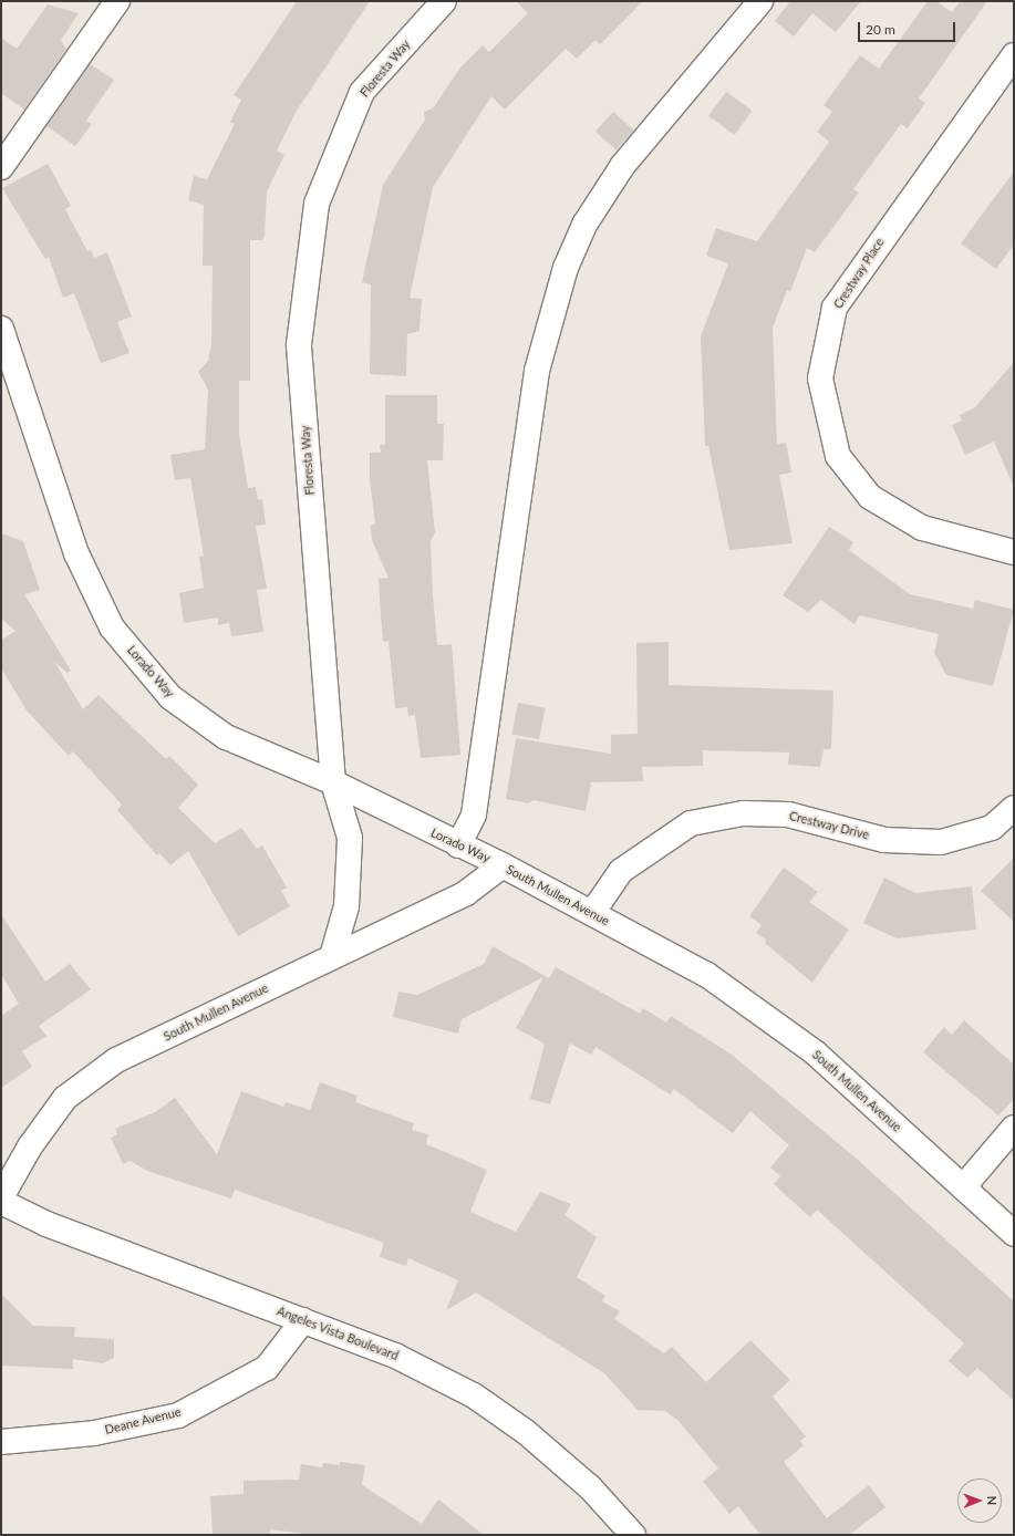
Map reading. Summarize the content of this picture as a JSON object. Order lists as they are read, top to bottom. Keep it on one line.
{"streets":{"street":["Floresta Way","Crestway Place","Lorado Way","Crestway Drive","South Mullen Avenue","Angeles Vista Boulevard","Deane Avenue"]},"crossings":[["Floresta Way","Lorado Way"],["Floresta Way","South Mullen Avenue"],["Lorado Way","South Mullen Avenue"],["Crestway Drive","South Mullen Avenue"],["Angeles Vista Boulevard","Deane Avenue"]],"scale_bar":"20 m","north":"right"}
